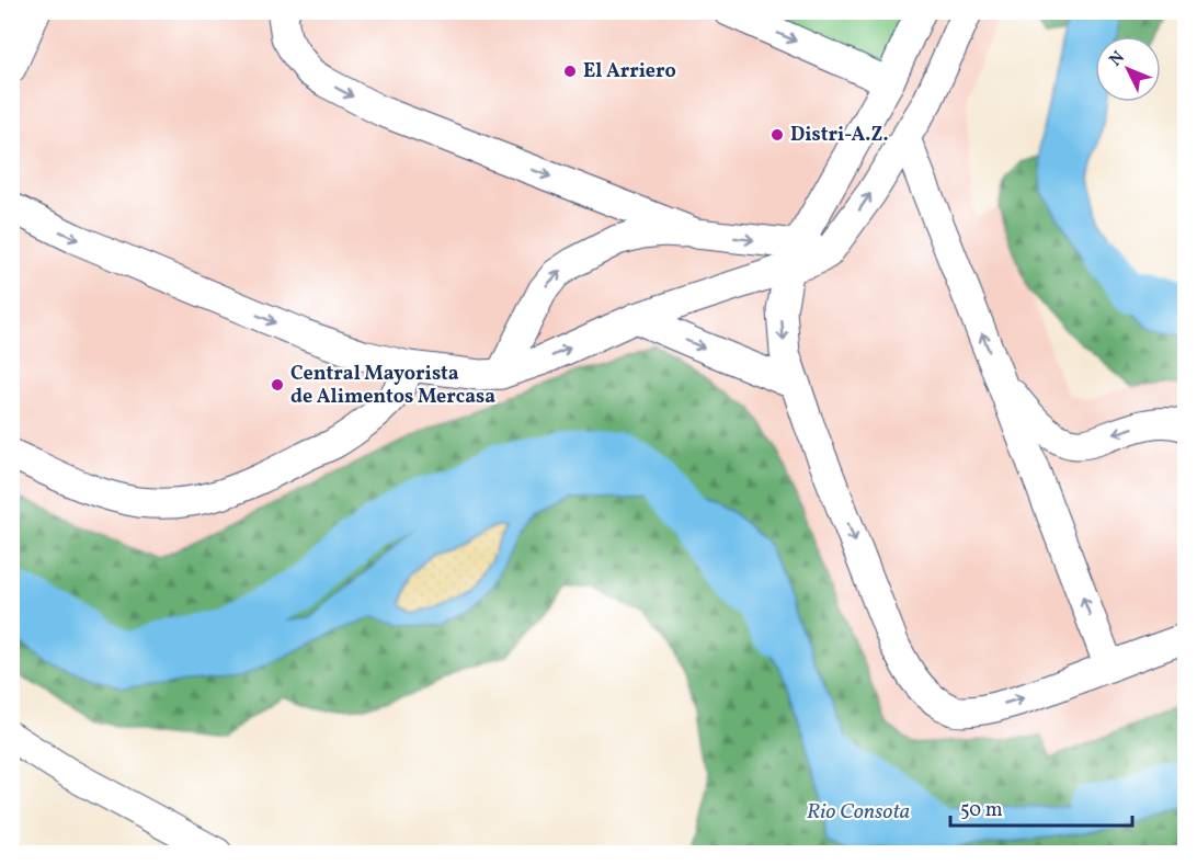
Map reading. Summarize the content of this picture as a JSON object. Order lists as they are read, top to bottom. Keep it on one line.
{"water":["Rio Consota"],"places":["El Arriero","Distri-A.Z.","Central Mayorista de Alimentos Mercasa"],"scale_bar":"50 m","north":"top left"}
